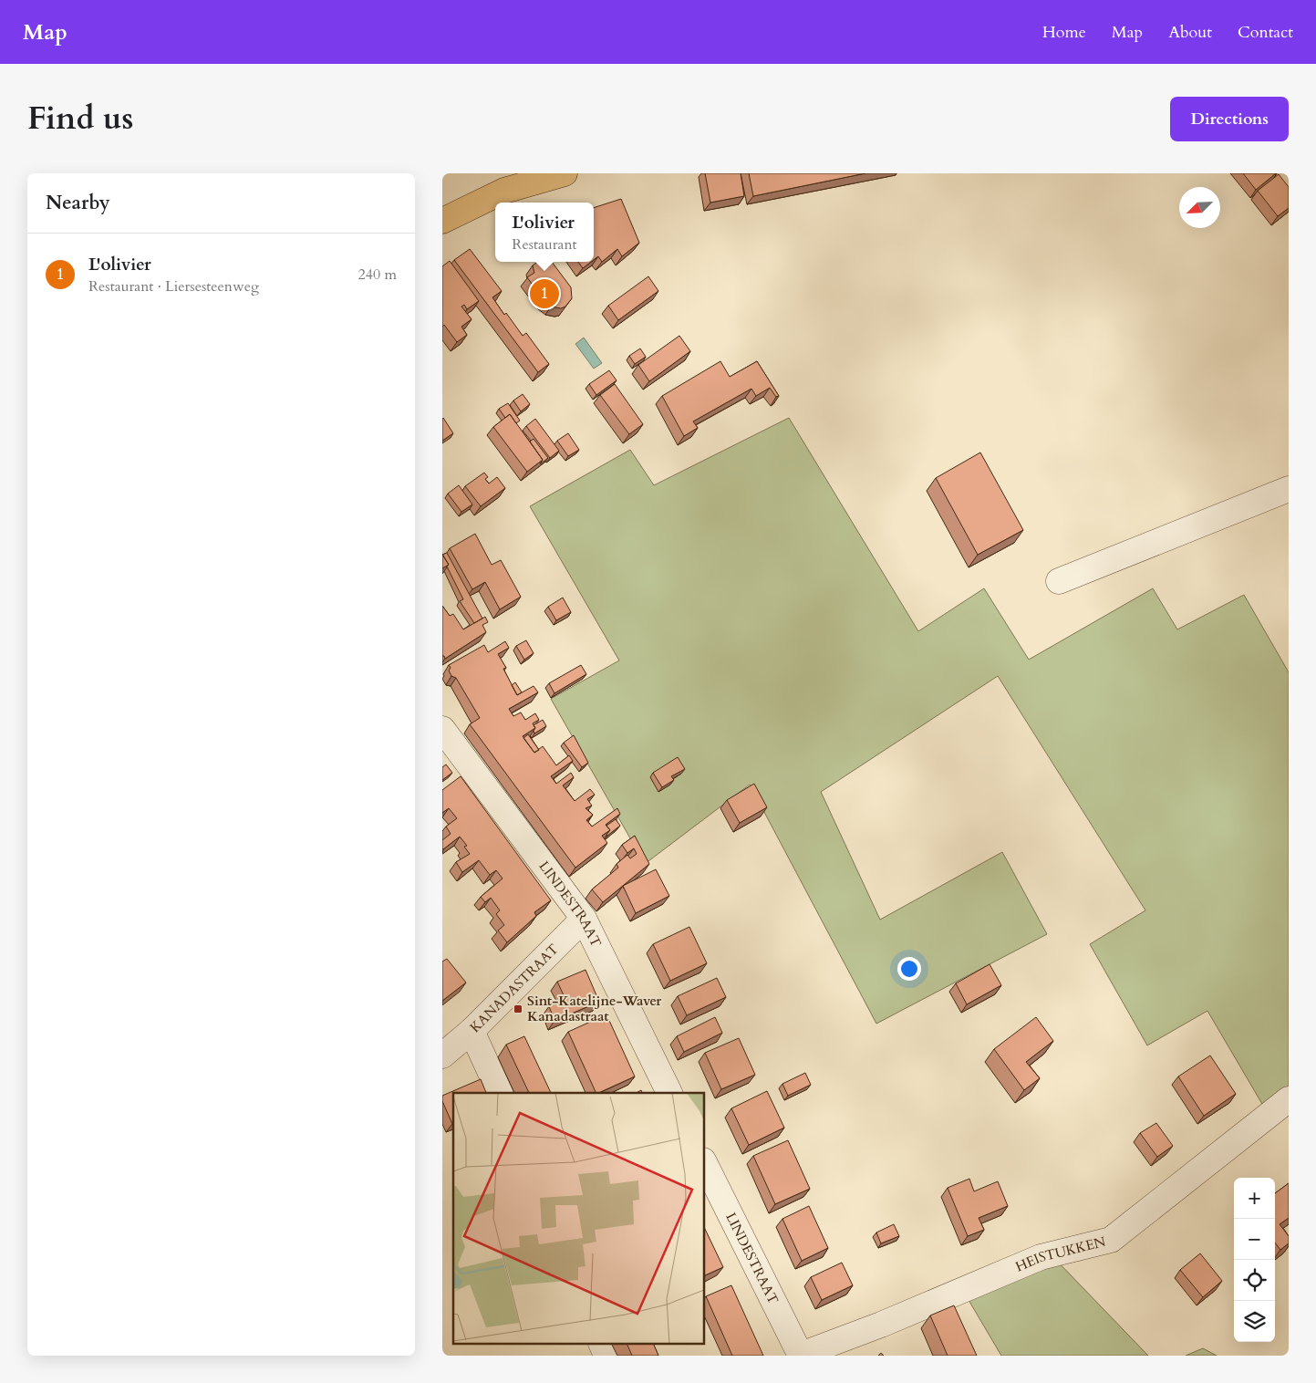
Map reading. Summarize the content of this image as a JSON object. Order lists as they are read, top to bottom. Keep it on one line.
{"streets":{"street":["LINDESTRAAT","KANADASTRAAT","HEISTUKKEN"]},"crossings":[["LINDESTRAAT","KANADASTRAAT"],["LINDESTRAAT","HEISTUKKEN"]],"places":{"transit":["Sint-Katelijne-Waver Kanadastraat"]},"north":"bottom left","page":{"header":"Map","nav":["Home","Map","About","Contact"],"title":"Find us","buttons":"Directions","heading":"Nearby","popup":["L'olivier","Restaurant"],"list":[{"mark":"1","name":"L'olivier","note":"Restaurant · Liersesteenweg","value":"240 m"}],"pins":"1","map_buttons":["+","−"]}}
